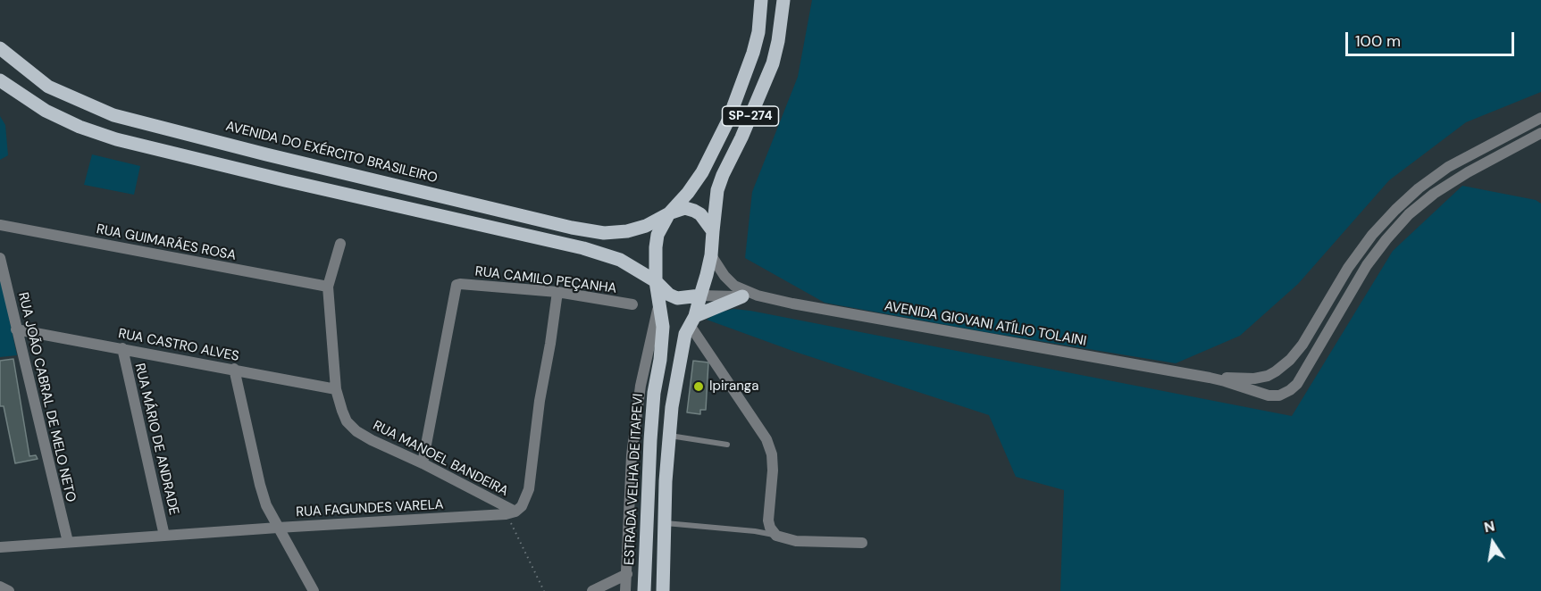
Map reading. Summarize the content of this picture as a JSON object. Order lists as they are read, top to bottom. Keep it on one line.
{"streets":{"main road":["SP-274","AVENIDA DO EXÉRCITO BRASILEIRO","ESTRADA VELHA DE ITAPEVI"],"street":["RUA GUIMARÃES ROSA","RUA CAMILO PEÇANHA","AVENIDA GIOVANI ATÍLIO TOLAINI","RUA CASTRO ALVES","RUA JOÃO CABRAL DE MELO NETO","RUA MÁRIO DE ANDRADE","RUA MANOEL BANDEIRA","RUA FAGUNDES VARELA"]},"crossings":[["SP-274","AVENIDA DO EXÉRCITO BRASILEIRO"],["SP-274","ESTRADA VELHA DE ITAPEVI"],["AVENIDA DO EXÉRCITO BRASILEIRO","ESTRADA VELHA DE ITAPEVI"],["RUA GUIMARÃES ROSA","RUA MANOEL BANDEIRA"],["RUA CAMILO PEÇANHA","RUA MANOEL BANDEIRA"],["RUA CASTRO ALVES","RUA JOÃO CABRAL DE MELO NETO"],["RUA CASTRO ALVES","RUA MÁRIO DE ANDRADE"],["RUA CASTRO ALVES","RUA MANOEL BANDEIRA"],["RUA JOÃO CABRAL DE MELO NETO","RUA FAGUNDES VARELA"],["RUA MÁRIO DE ANDRADE","RUA FAGUNDES VARELA"],["RUA MANOEL BANDEIRA","RUA FAGUNDES VARELA"]],"places":["Ipiranga"],"scale_bar":"100 m","north":"top"}
